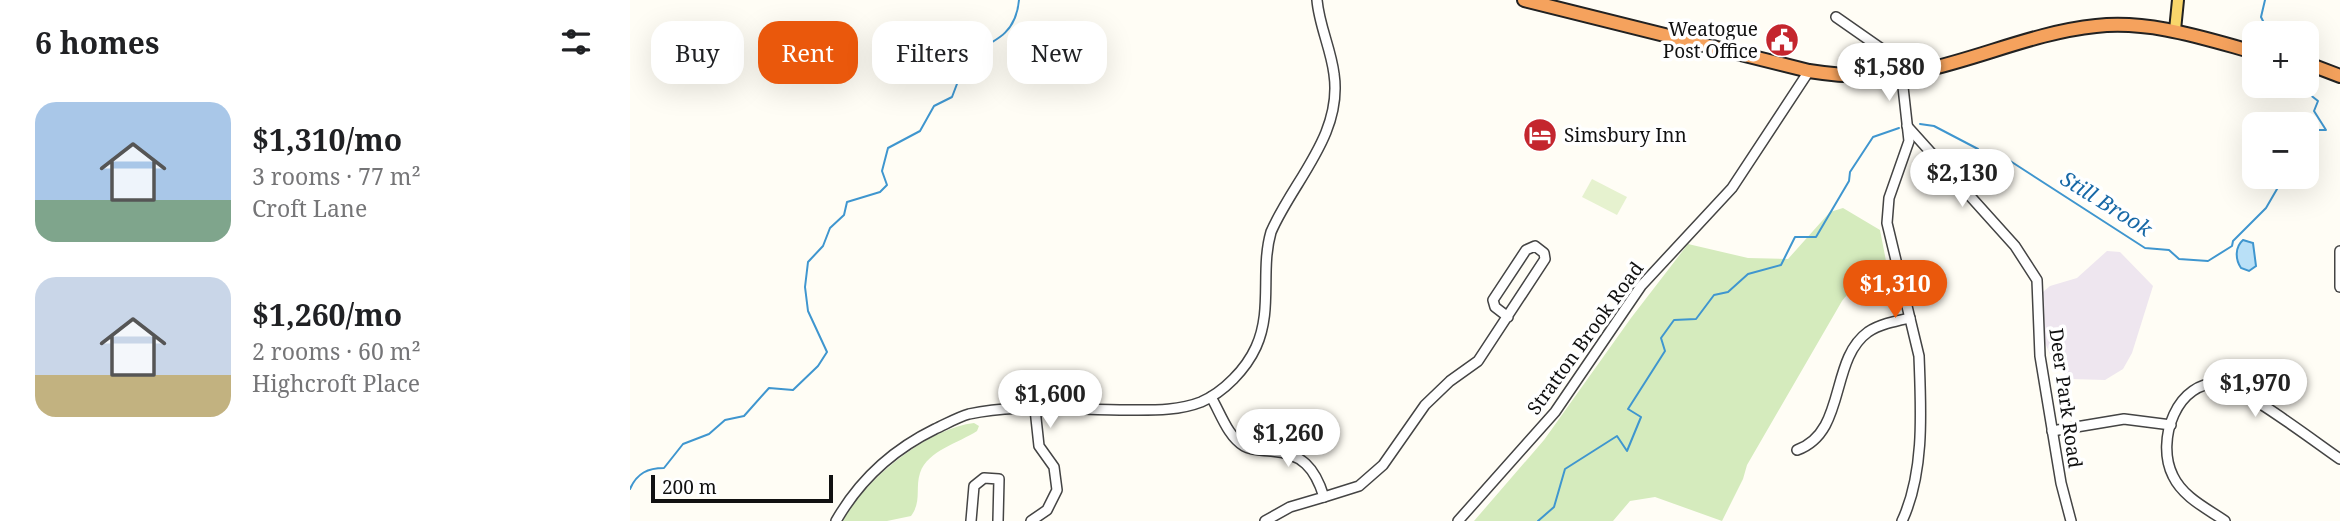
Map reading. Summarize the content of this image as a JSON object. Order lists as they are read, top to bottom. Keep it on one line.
{"streets":{"street":["Stratton Brook Road","Deer Park Road"]},"water":["Still Brook"],"places":{"public building":["Weatogue Post Office"],"hotel":["Simsbury Inn"]},"scale_bar":"200 m","page":{"heading":"6 homes","map_buttons":["+","−"],"chip":["Buy","Rent","Filters","New"],"price":["$1,580","$2,130","$1,310","$1,970","$1,600","$1,260"],"list":[{"name":"$1,310/mo","note":"3 rooms · 77 m² · Croft Lane"},{"name":"$1,260/mo","note":"2 rooms · 60 m² · Highcroft Place"}],"scale":"200 m"}}
